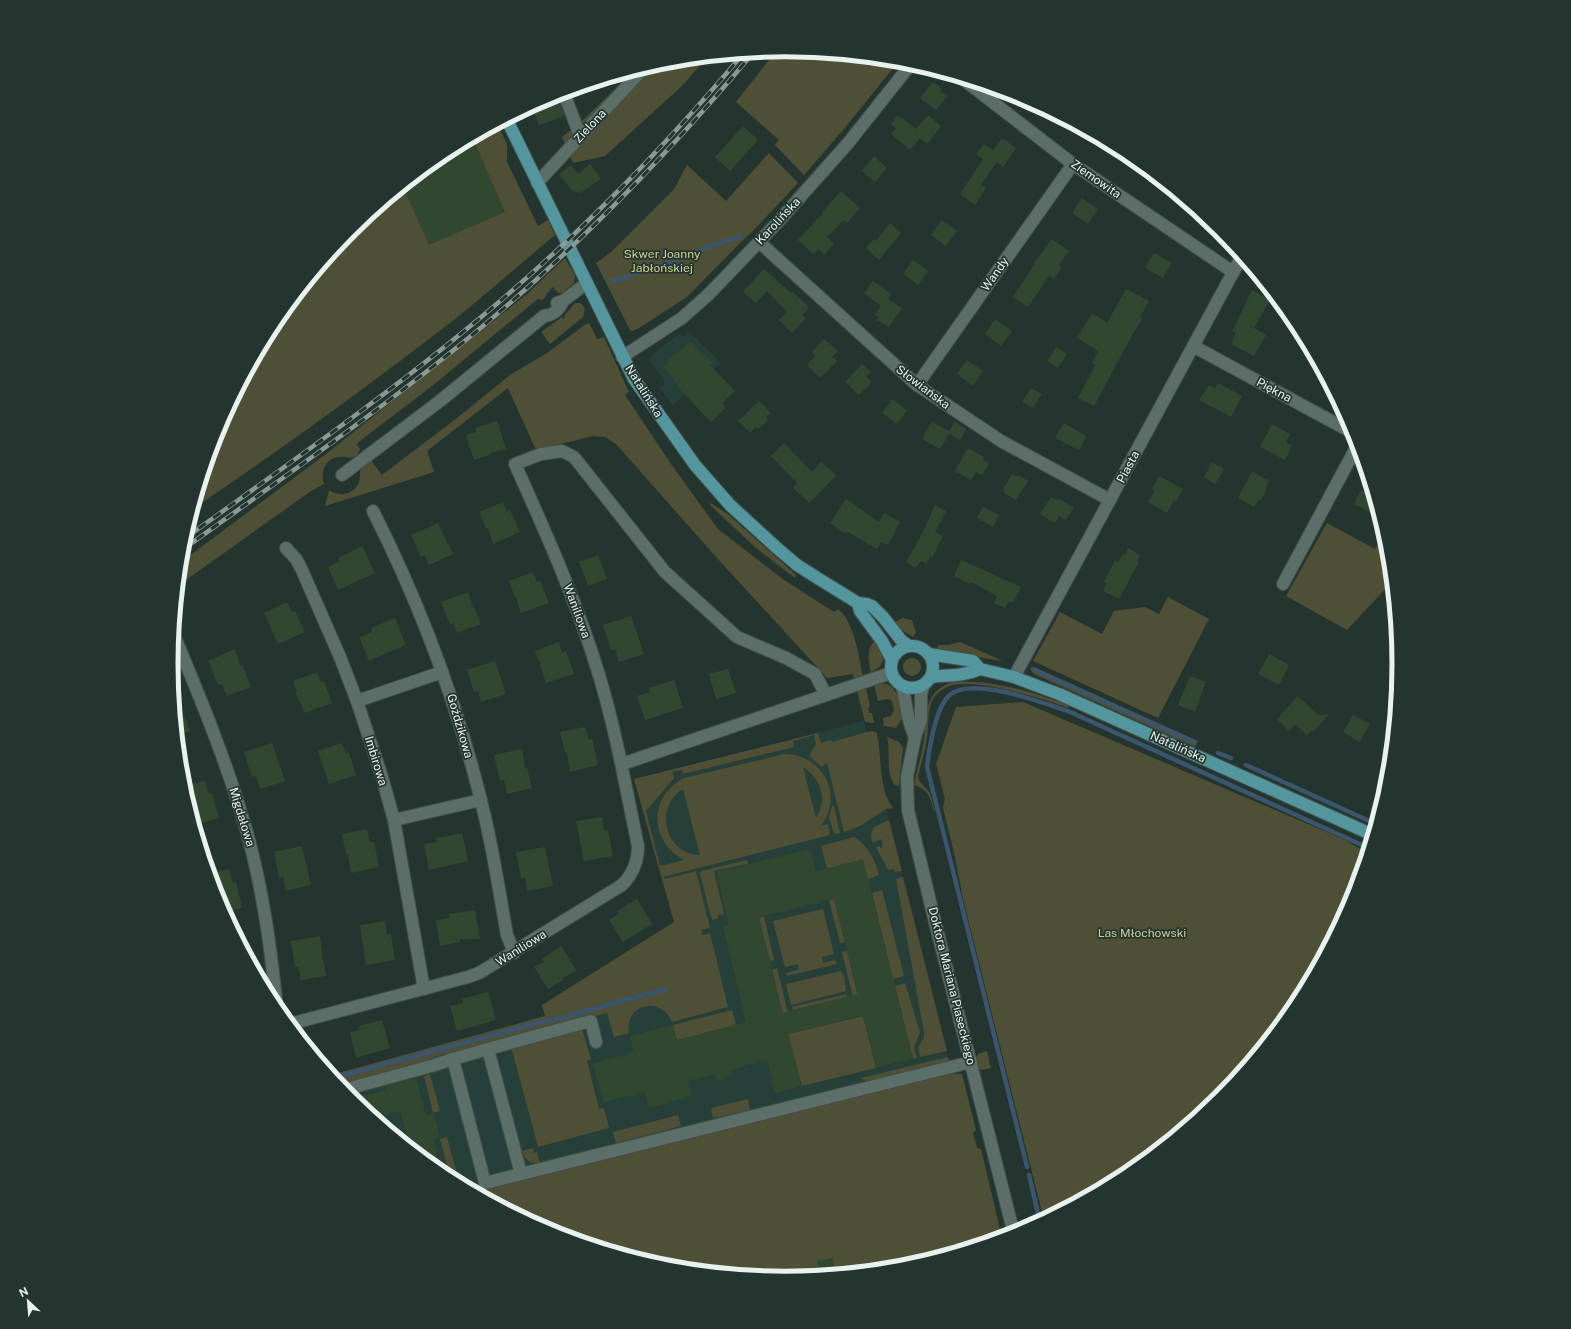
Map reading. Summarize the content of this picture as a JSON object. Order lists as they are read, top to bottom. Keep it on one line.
{"streets":{"main road":["Natalińska"],"street":["Zielona","Ziemowita","Karolińska","Wandy","Słowiańska","Piękna","Piasta","Waniliowa","Goździkowa","Imbirowa","Migdałowa","Doktora Mariana Piaseckiego"]},"crossings":[["Zielona","Natalińska"],["Ziemowita","Wandy"],["Ziemowita","Piasta"],["Karolińska","Słowiańska"],["Karolińska","Natalińska"],["Wandy","Słowiańska"],["Słowiańska","Piasta"],["Piękna","Piasta"],["Natalińska","Piasta"],["Natalińska","Doktora Mariana Piaseckiego"],["Waniliowa","Goździkowa"],["Waniliowa","Imbirowa"]],"parks":["Skwer Joanny Jabłońskiej","Las Młochowski"],"north":"top left"}
